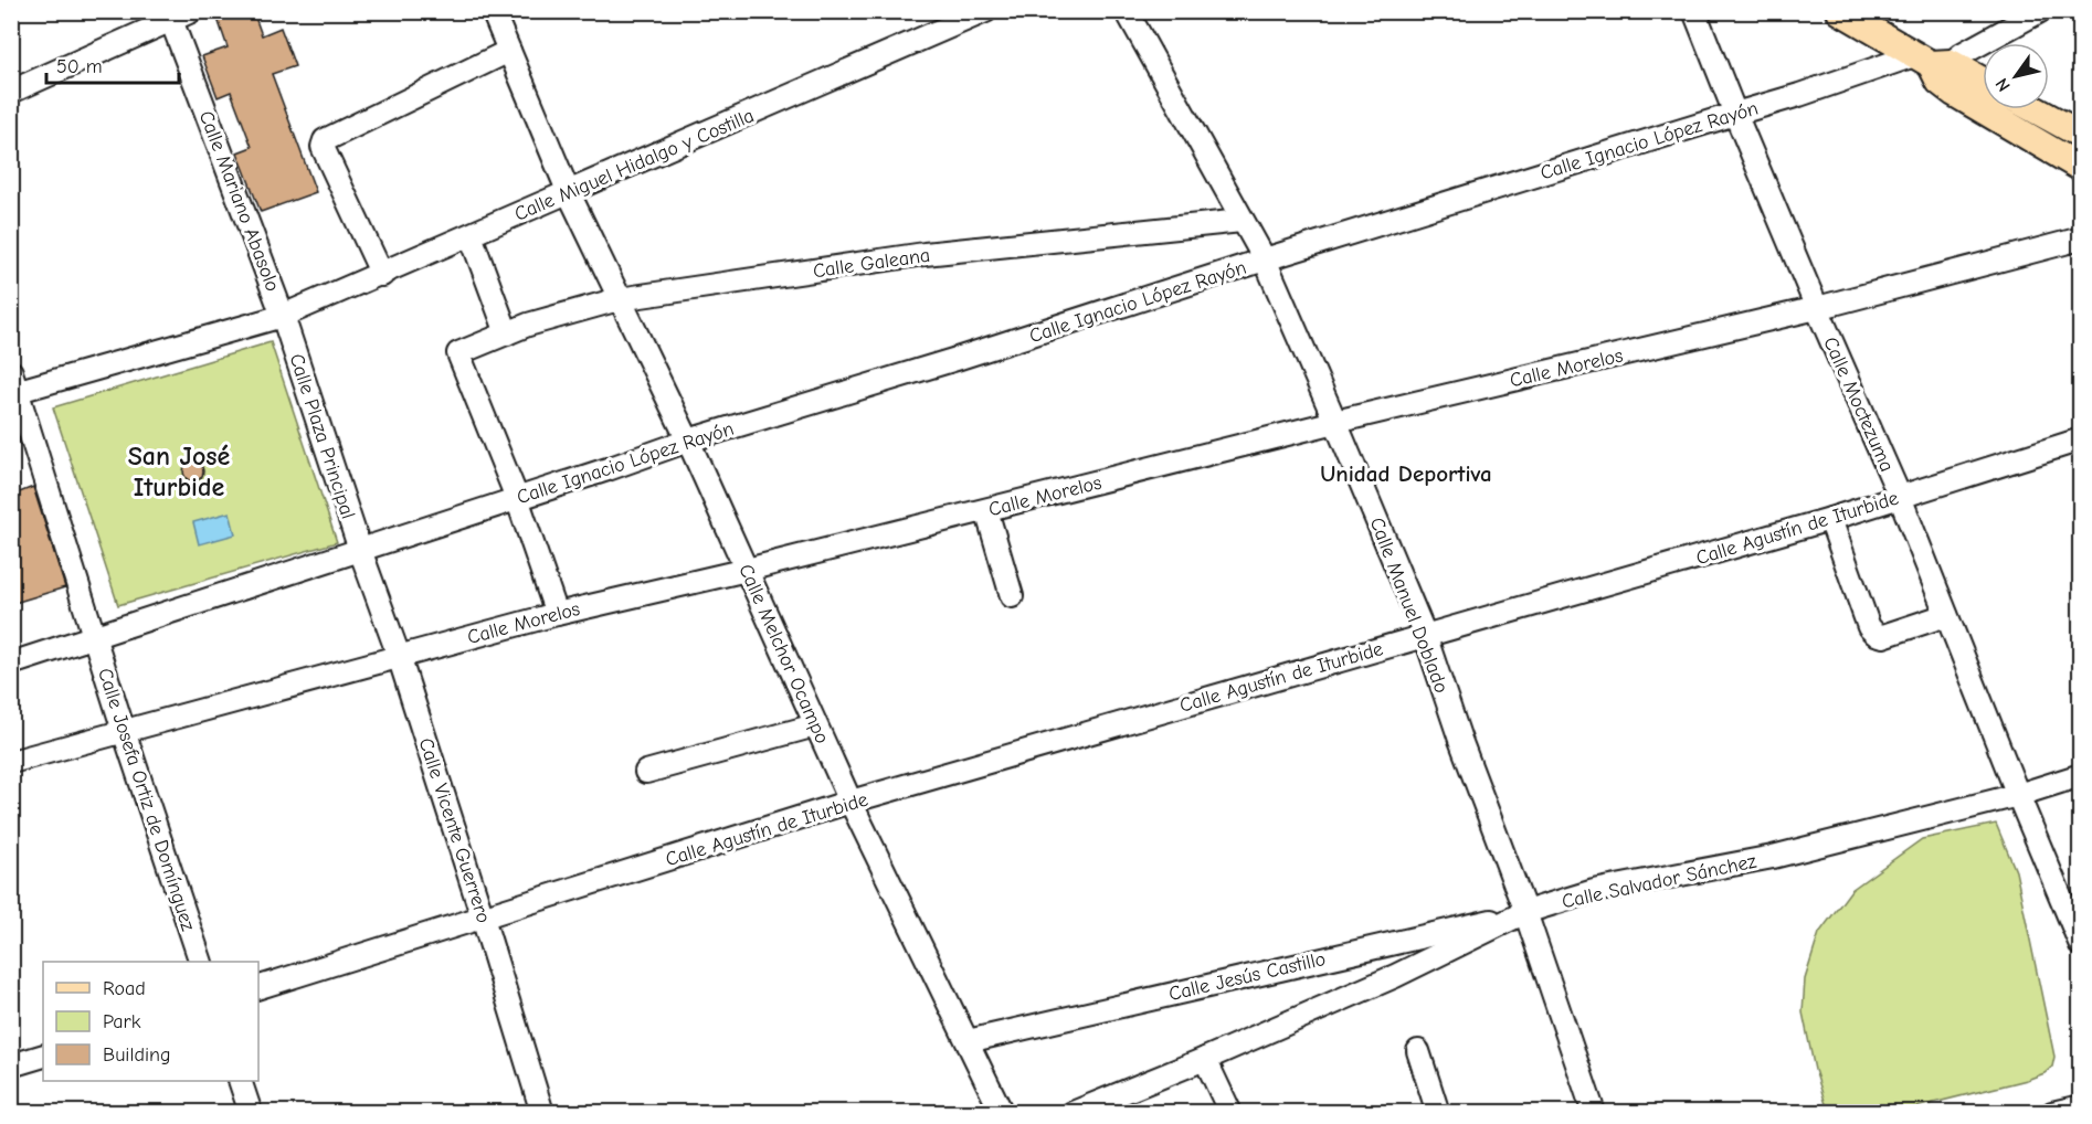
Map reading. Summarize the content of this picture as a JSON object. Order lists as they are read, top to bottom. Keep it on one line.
{"streets":{"street":["Calle Ignacio López Rayón","Calle Miguel Hidalgo y Costilla","Calle Mariano Abasolo","Calle Galeana","Calle Morelos","Calle Moctezuma","Calle Plaza Principal","Calle Agustín de Iturbide","Calle Manuel Doblado","Calle Melchor Ocampo","Calle Josefa Ortiz de Domínguez","Calle Vicente Guerrero","Calle Salvador Sánchez","Calle Jesús Castillo"]},"crossings":[["Calle Ignacio López Rayón","Calle Galeana"],["Calle Ignacio López Rayón","Calle Moctezuma"],["Calle Ignacio López Rayón","Calle Plaza Principal"],["Calle Ignacio López Rayón","Calle Manuel Doblado"],["Calle Ignacio López Rayón","Calle Melchor Ocampo"],["Calle Ignacio López Rayón","Calle Vicente Guerrero"],["Calle Miguel Hidalgo y Costilla","Calle Mariano Abasolo"],["Calle Miguel Hidalgo y Costilla","Calle Plaza Principal"],["Calle Miguel Hidalgo y Costilla","Calle Melchor Ocampo"],["Calle Mariano Abasolo","Calle Plaza Principal"],["Calle Galeana","Calle Manuel Doblado"],["Calle Galeana","Calle Melchor Ocampo"],["Calle Morelos","Calle Moctezuma"],["Calle Morelos","Calle Manuel Doblado"],["Calle Morelos","Calle Melchor Ocampo"],["Calle Morelos","Calle Josefa Ortiz de Domínguez"],["Calle Morelos","Calle Vicente Guerrero"],["Calle Moctezuma","Calle Agustín de Iturbide"],["Calle Moctezuma","Calle Salvador Sánchez"],["Calle Plaza Principal","Calle Vicente Guerrero"],["Calle Agustín de Iturbide","Calle Manuel Doblado"],["Calle Agustín de Iturbide","Calle Melchor Ocampo"],["Calle Agustín de Iturbide","Calle Vicente Guerrero"],["Calle Manuel Doblado","Calle Salvador Sánchez"],["Calle Manuel Doblado","Calle Jesús Castillo"],["Calle Melchor Ocampo","Calle Jesús Castillo"],["Calle Salvador Sánchez","Calle Jesús Castillo"]],"districts":["San José Iturbide","Unidad Deportiva"],"legend":["Road","Park","Building"],"scale_bar":"50 m","north":"bottom left"}
